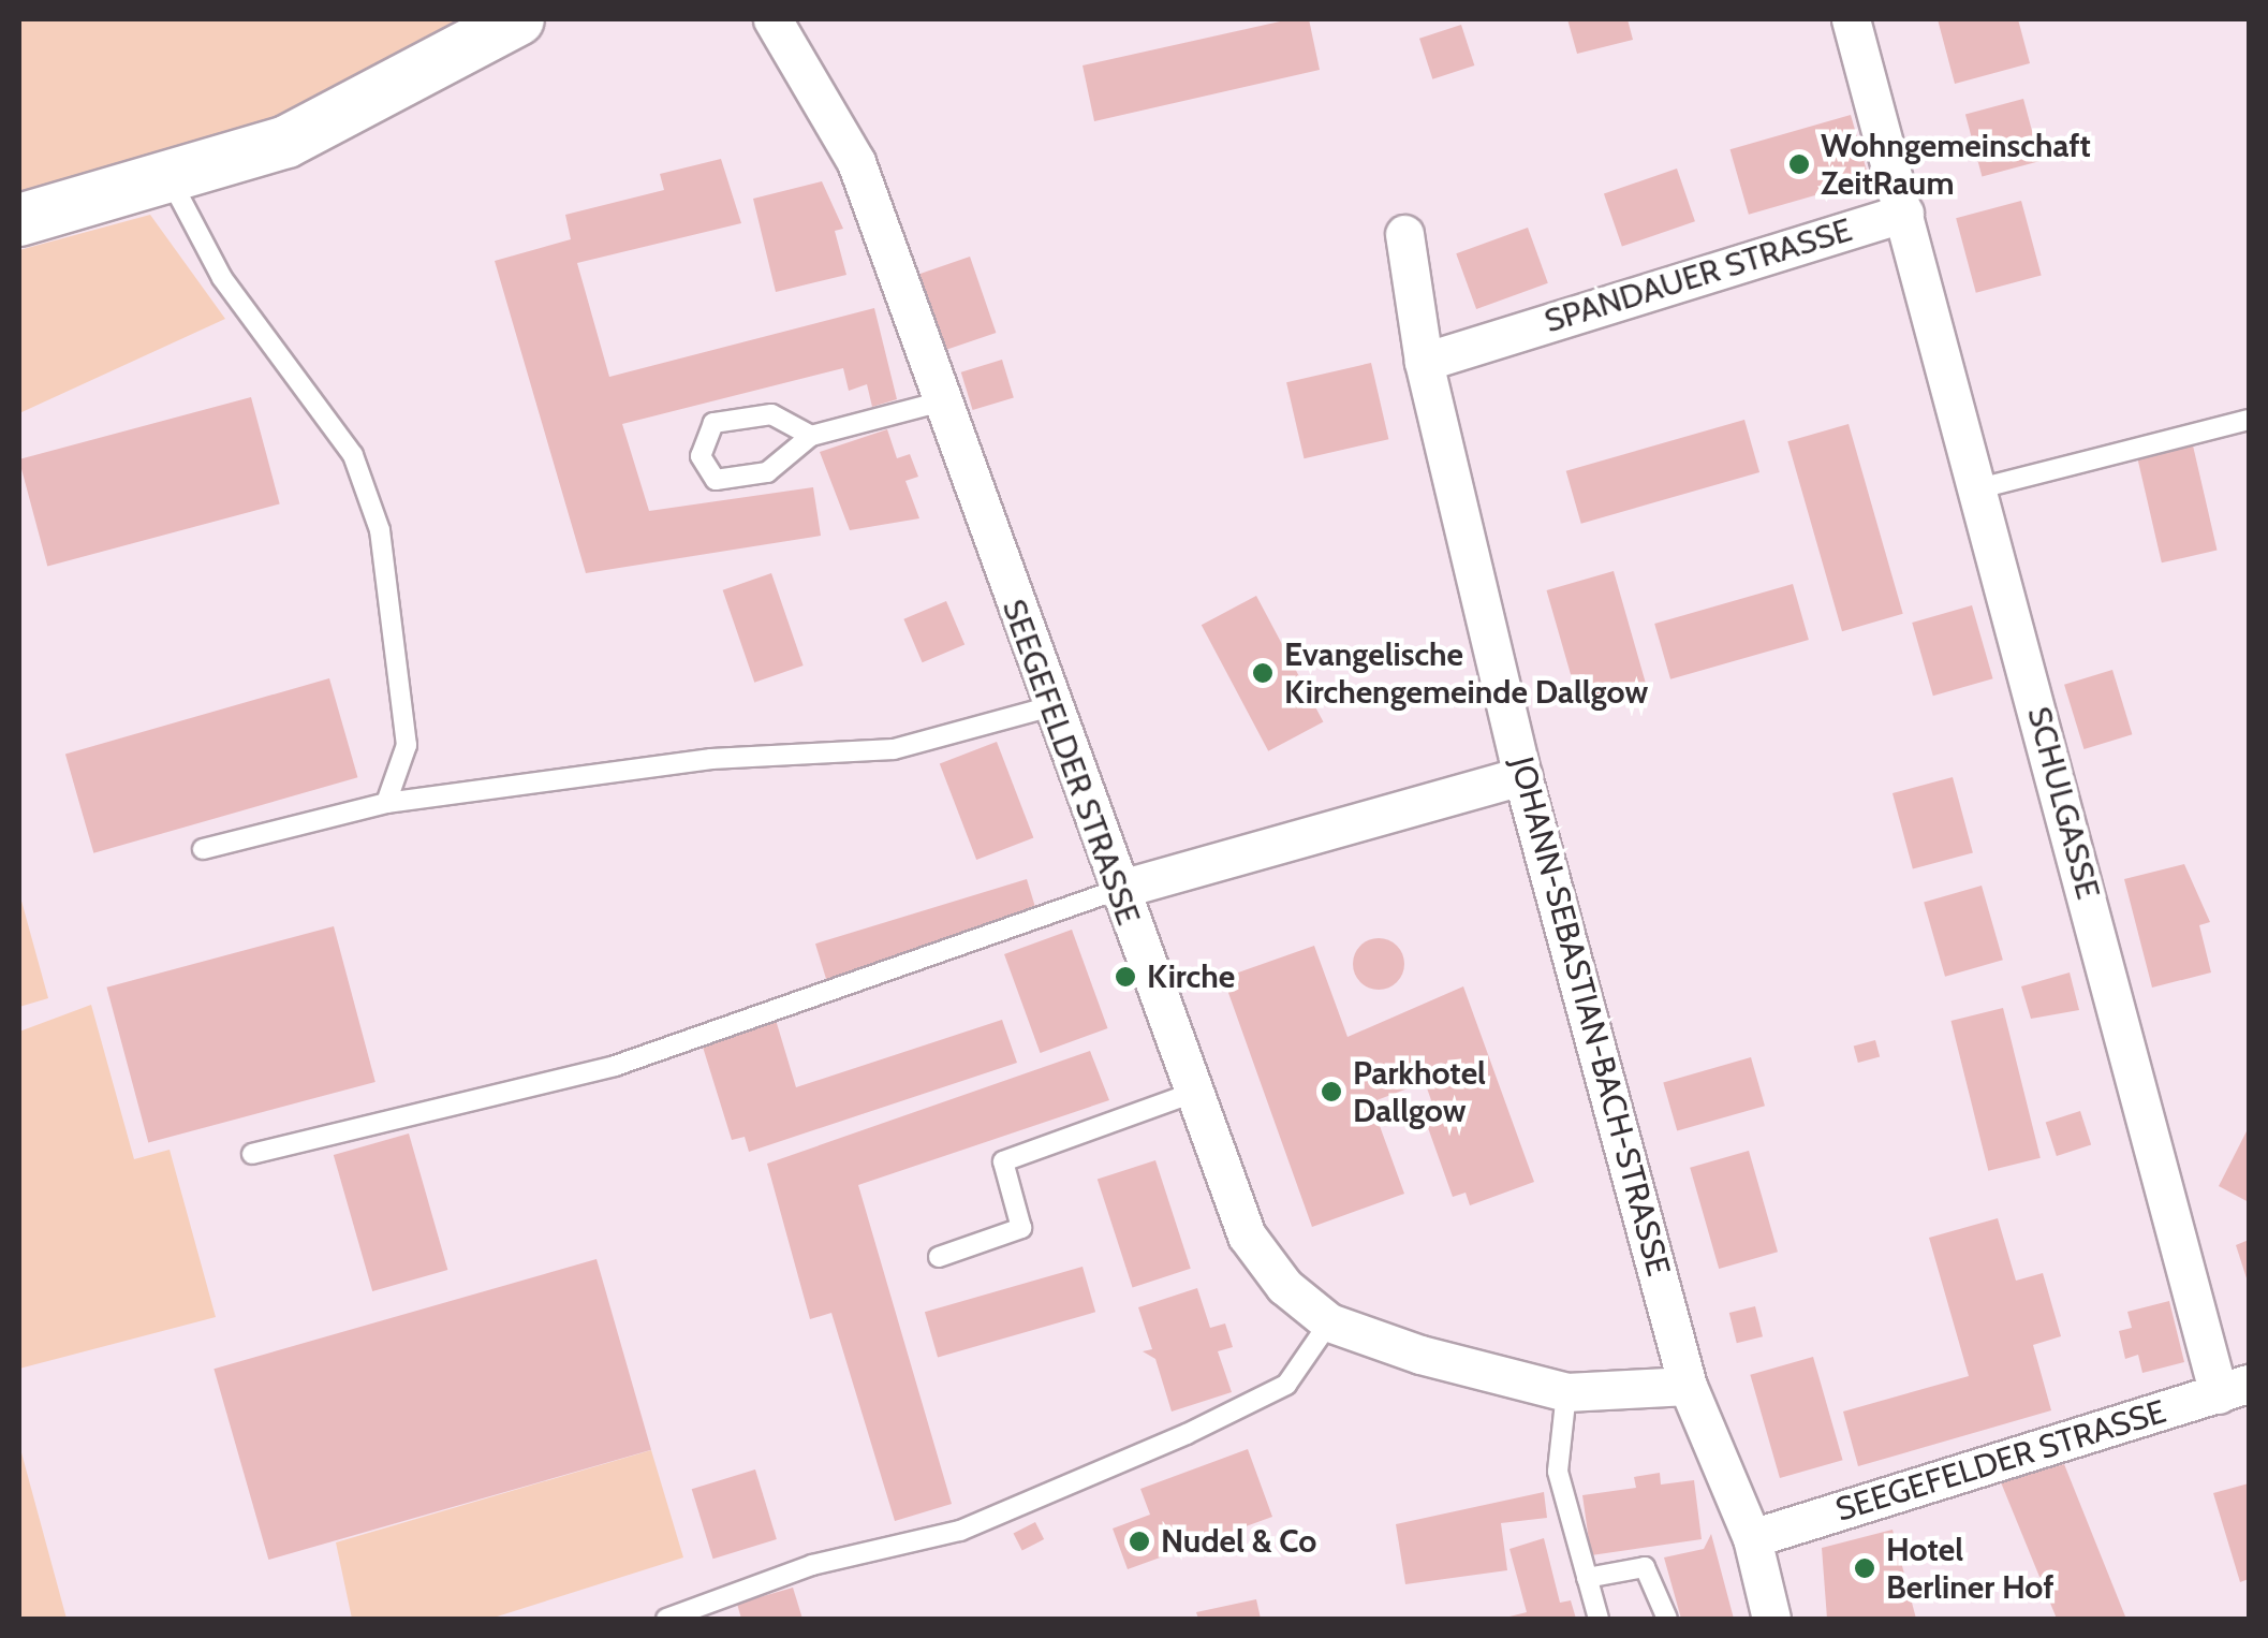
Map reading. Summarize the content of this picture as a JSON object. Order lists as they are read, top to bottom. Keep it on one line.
{"streets":{"street":["SPANDAUER STRASSE","SEEGEFELDER STRASSE","SCHULGASSE","JOHANN-SEBASTIAN-BACH-STRASSE"]},"crossings":[["SPANDAUER STRASSE","SCHULGASSE"],["SPANDAUER STRASSE","JOHANN-SEBASTIAN-BACH-STRASSE"],["SEEGEFELDER STRASSE","SCHULGASSE"],["SEEGEFELDER STRASSE","JOHANN-SEBASTIAN-BACH-STRASSE"]],"places":["Wohngemeinschaft ZeitRaum","Evangelische Kirchengemeinde Dallgow","Kirche","Parkhotel Dallgow","Nudel & Co","Hotel Berliner Hof"]}
